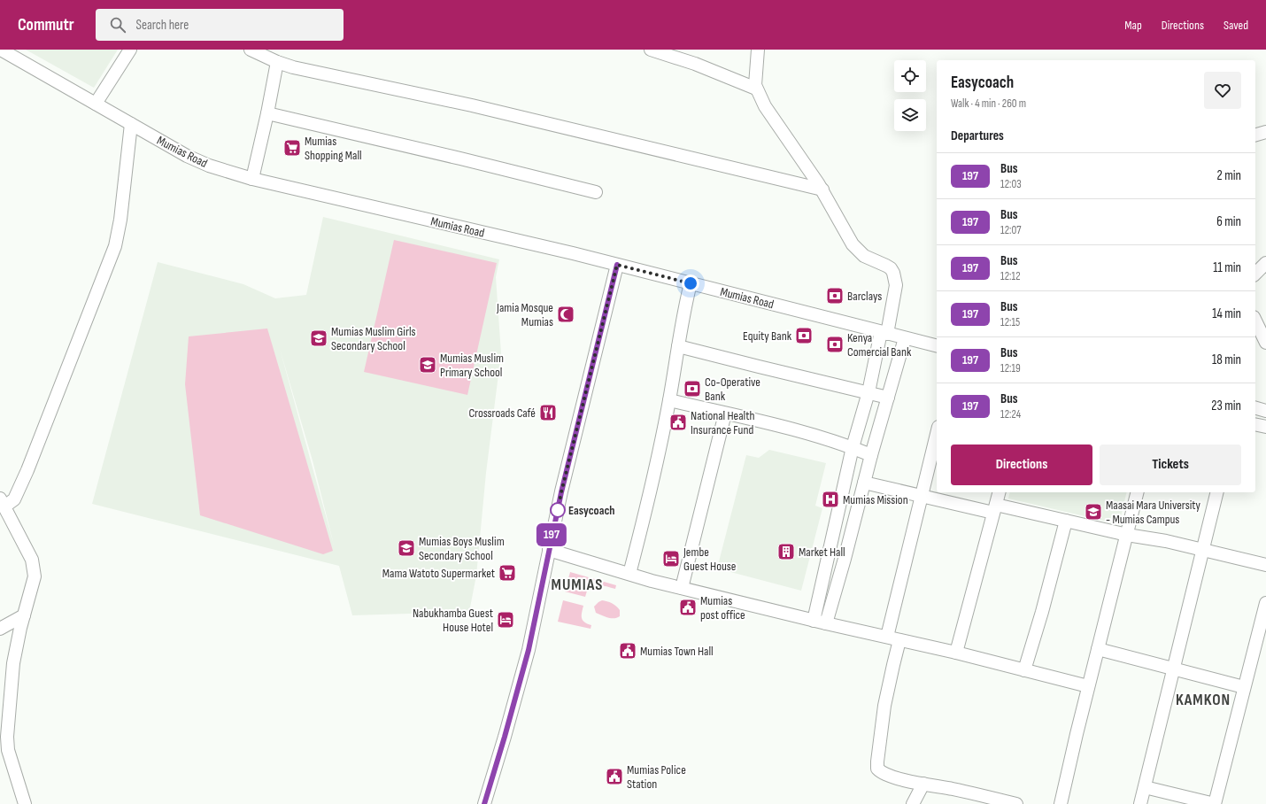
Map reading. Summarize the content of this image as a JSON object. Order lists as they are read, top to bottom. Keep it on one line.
{"streets":{"street":["Mumias Road"]},"districts":["MUMIAS","KAMKON"],"places":{"supermarket":["Mumias Shopping Mall","Mama Watoto Supermarket"],"bank":["Barclays","Equity Bank","Kenya Comercial Bank","Co-Operative Bank"],"mosque":["Jamia Mosque Mumias"],"school or university":["Mumias Muslim Girls Secondary School","Mumias Muslim Primary School","Maasai Mara University - Mumias Campus","Mumias Boys Muslim Secondary School"],"restaurant":["Crossroads Café"],"public building":["National Health Insurance Fund","Mumias post office","Mumias Town Hall","Mumias Police Station"],"hospital":["Mumias Mission"],"other":["Easycoach"],"building":["Market Hall"],"hotel":["Jembe Guest House","Nabukhamba Guest House Hotel"]},"lines":["bus line 197"],"page":{"header":"Commutr","search":"Search here","nav":["Map","Directions","Saved"],"on_map":"197","heading":[["Easycoach","Walk · 4 min · 260 m"],"Departures"],"list":[{"mark":"197","name":"Bus","note":"12:03","value":"2 min"},{"mark":"197","name":"Bus","note":"12:07","value":"6 min"},{"mark":"197","name":"Bus","note":"12:12","value":"11 min"},{"mark":"197","name":"Bus","note":"12:15","value":"14 min"},{"mark":"197","name":"Bus","note":"12:19","value":"18 min"},{"mark":"197","name":"Bus","note":"12:24","value":"23 min"}],"buttons":["Directions","Tickets"]}}
